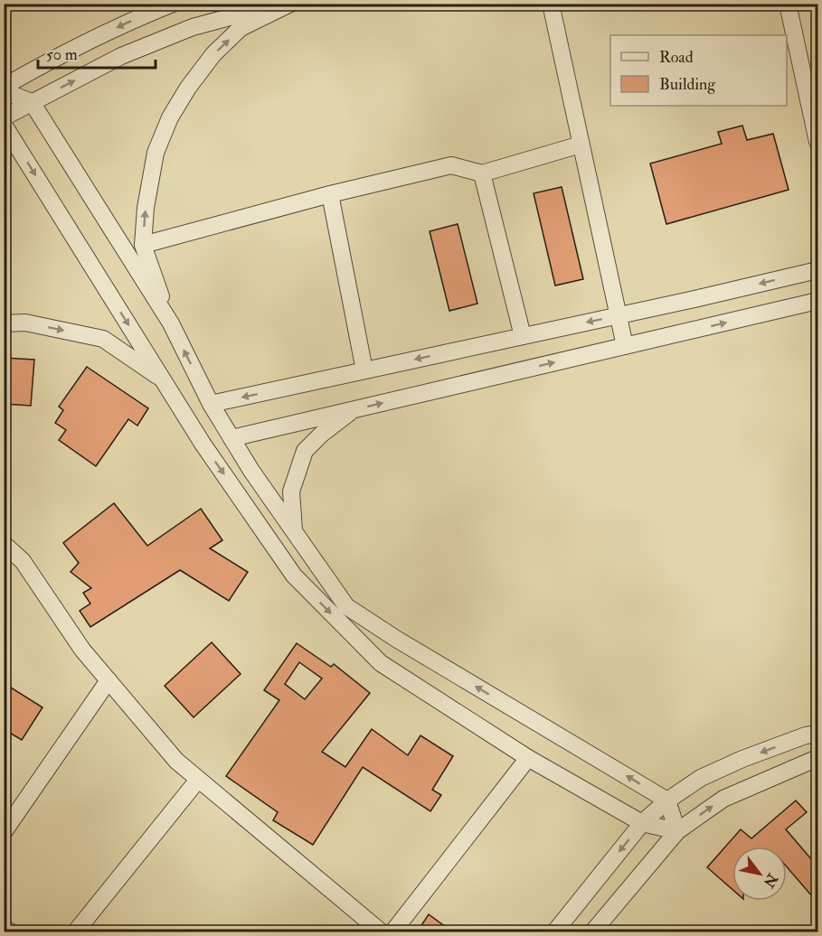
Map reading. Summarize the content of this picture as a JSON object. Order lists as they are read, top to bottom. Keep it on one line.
{"legend":["Road","Building"],"scale_bar":"50 m","north":"bottom right"}
